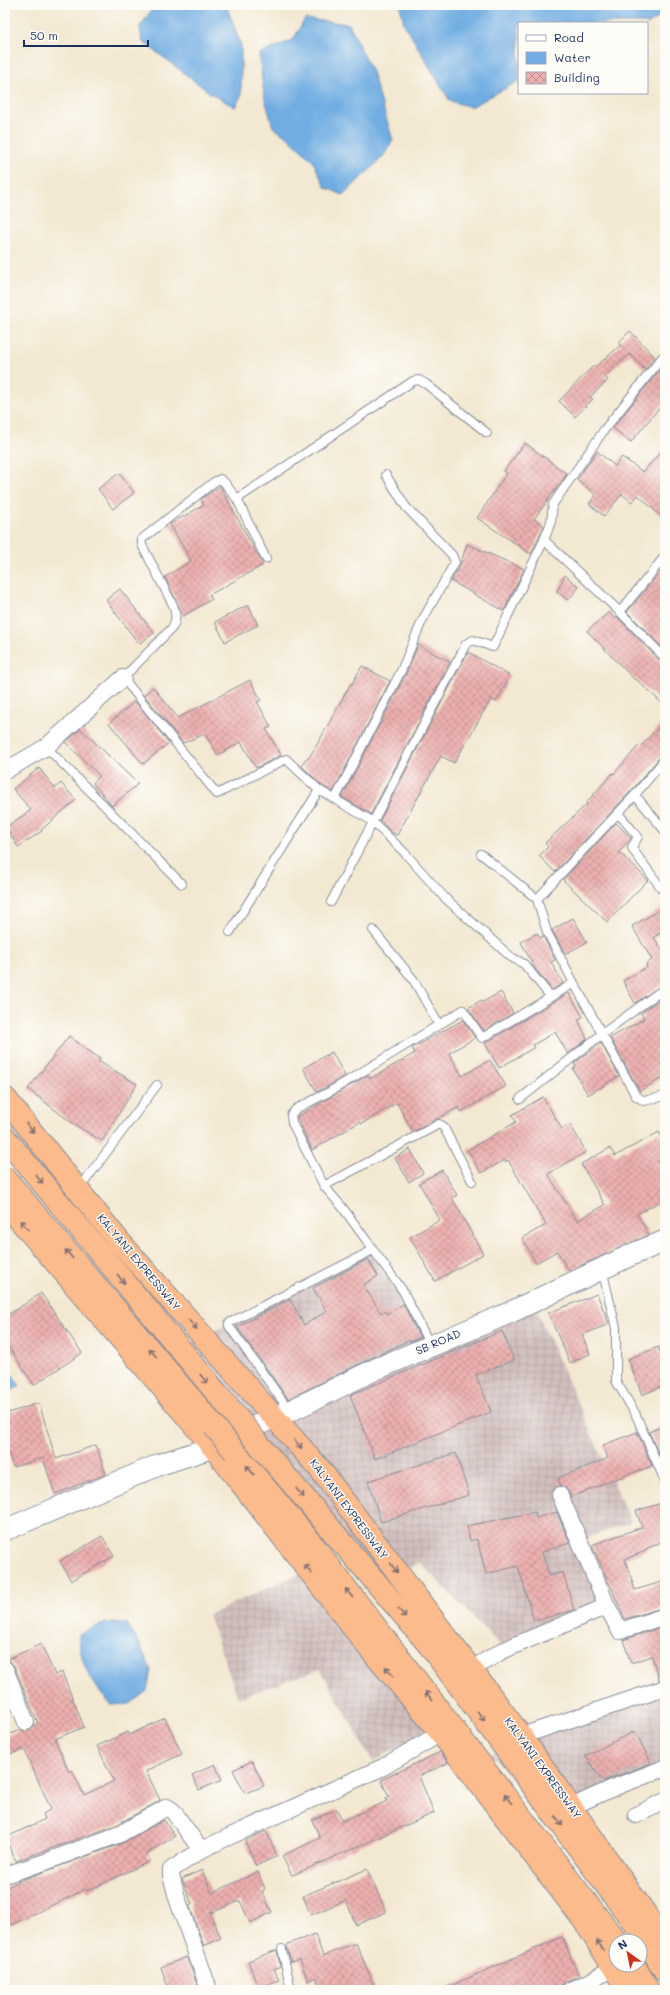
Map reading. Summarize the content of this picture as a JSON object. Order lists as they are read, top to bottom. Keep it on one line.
{"streets":{"highway":["KALYANI EXPRESSWAY"],"street":["SB ROAD"]},"crossings":[["KALYANI EXPRESSWAY","SB ROAD"]],"legend":["Road","Water","Building"],"scale_bar":"50 m","north":"top left"}
